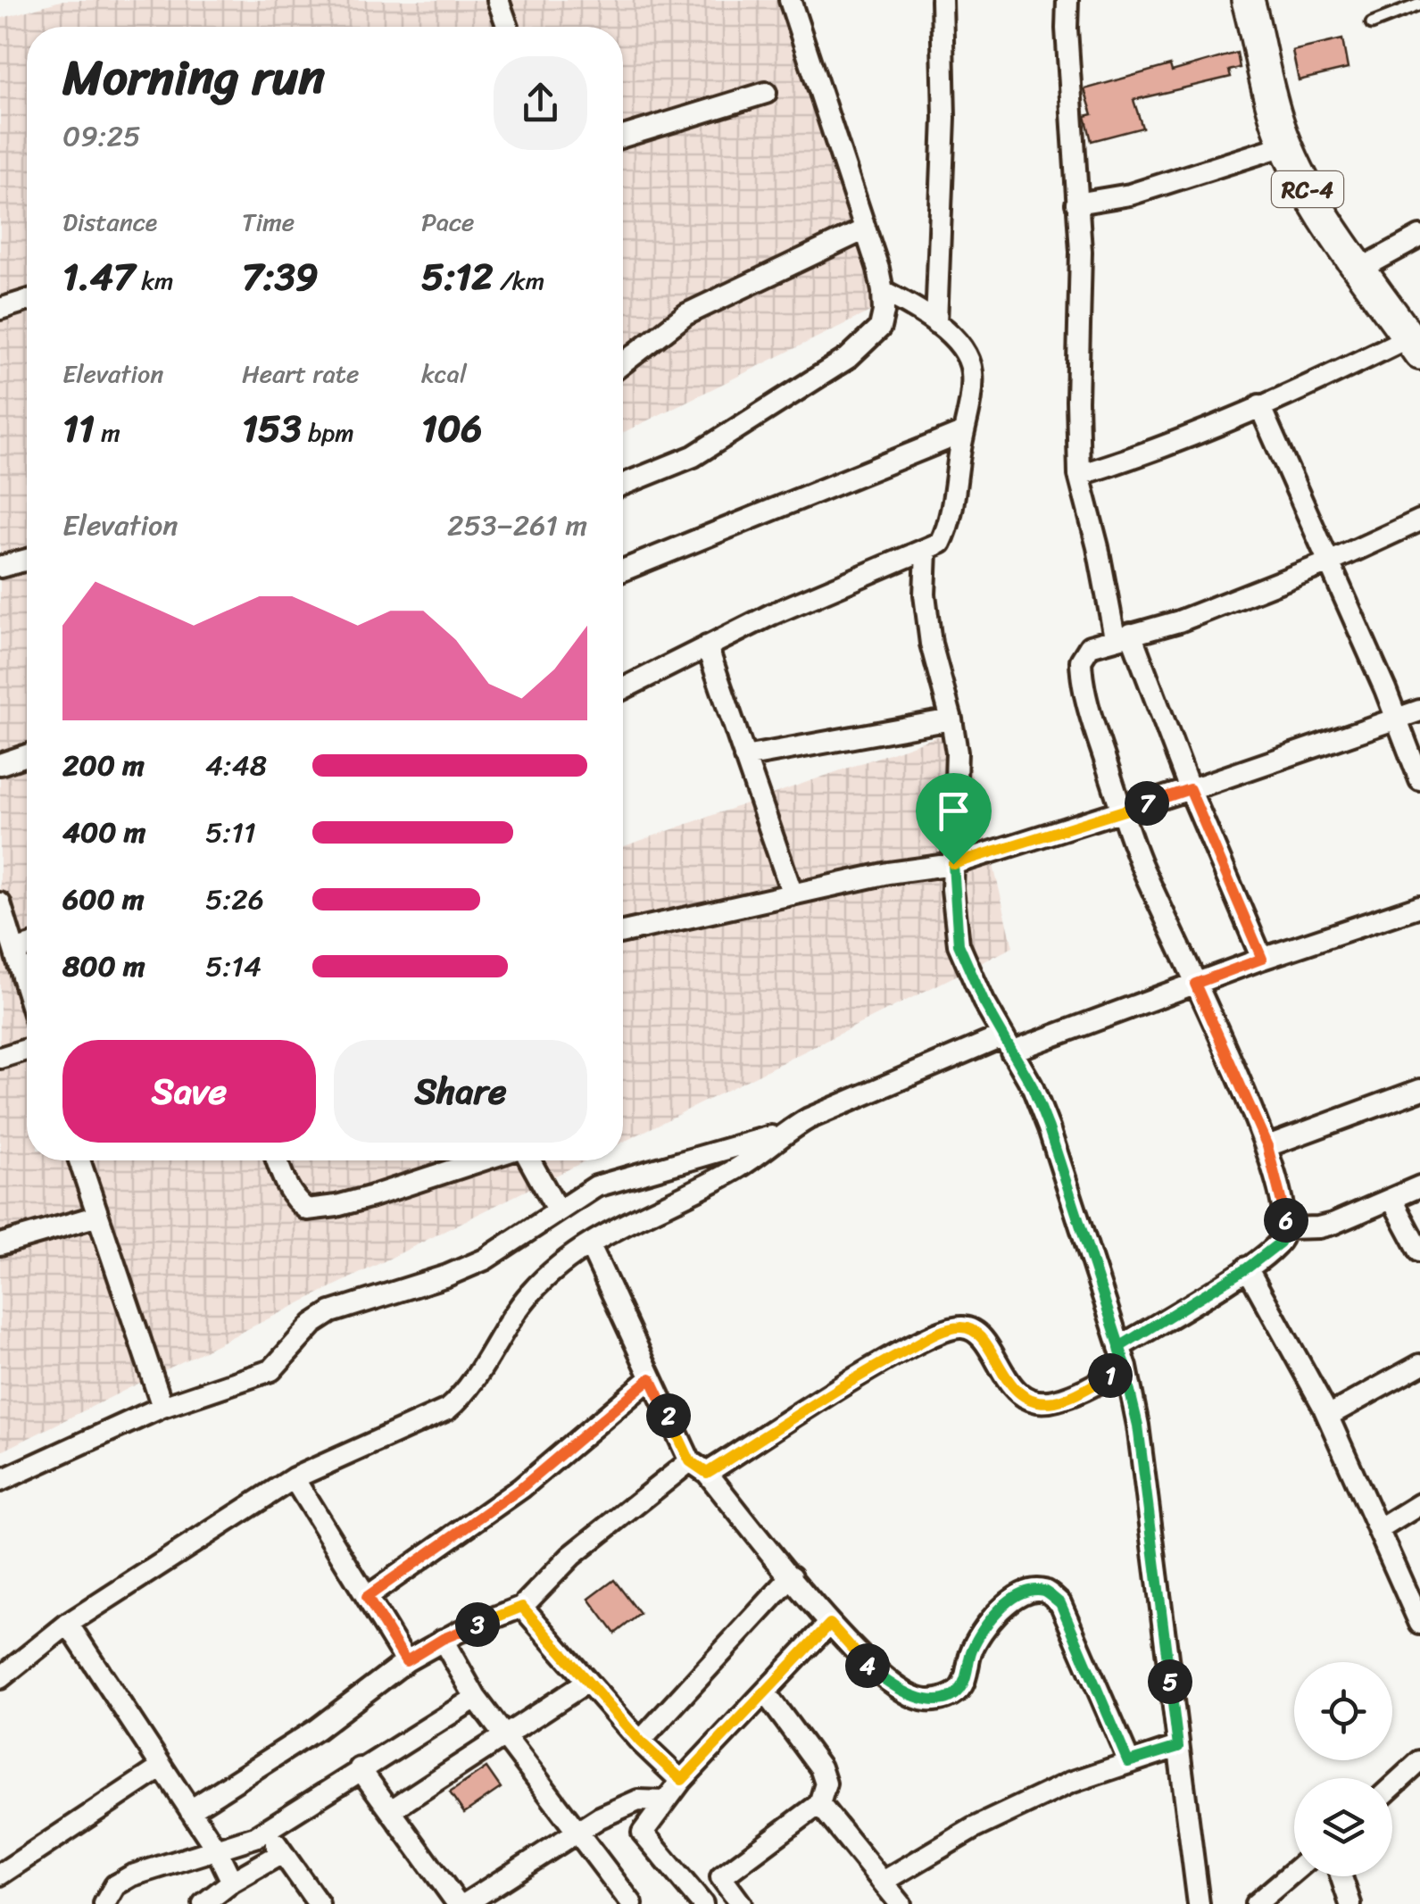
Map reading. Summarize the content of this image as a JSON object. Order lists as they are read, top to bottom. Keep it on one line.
{"streets":{"main road":["RC-4"]},"page":{"heading":["Morning run","09:25"],"stats":[["Distance","1.47 km"],["Time","7:39"],["Pace","5:12 /km"],["Elevation","11 m"],["Heart rate","153 bpm"],["kcal","106"]],"chart":["Elevation","253–261 m"],"list":[{"name":"200 m","note":"4:48"},{"name":"400 m","note":"5:11"},{"name":"600 m","note":"5:26"},{"name":"800 m","note":"5:14"}],"pins":["7","6","1","2","3","4","5"],"buttons":["Save","Share"]}}
